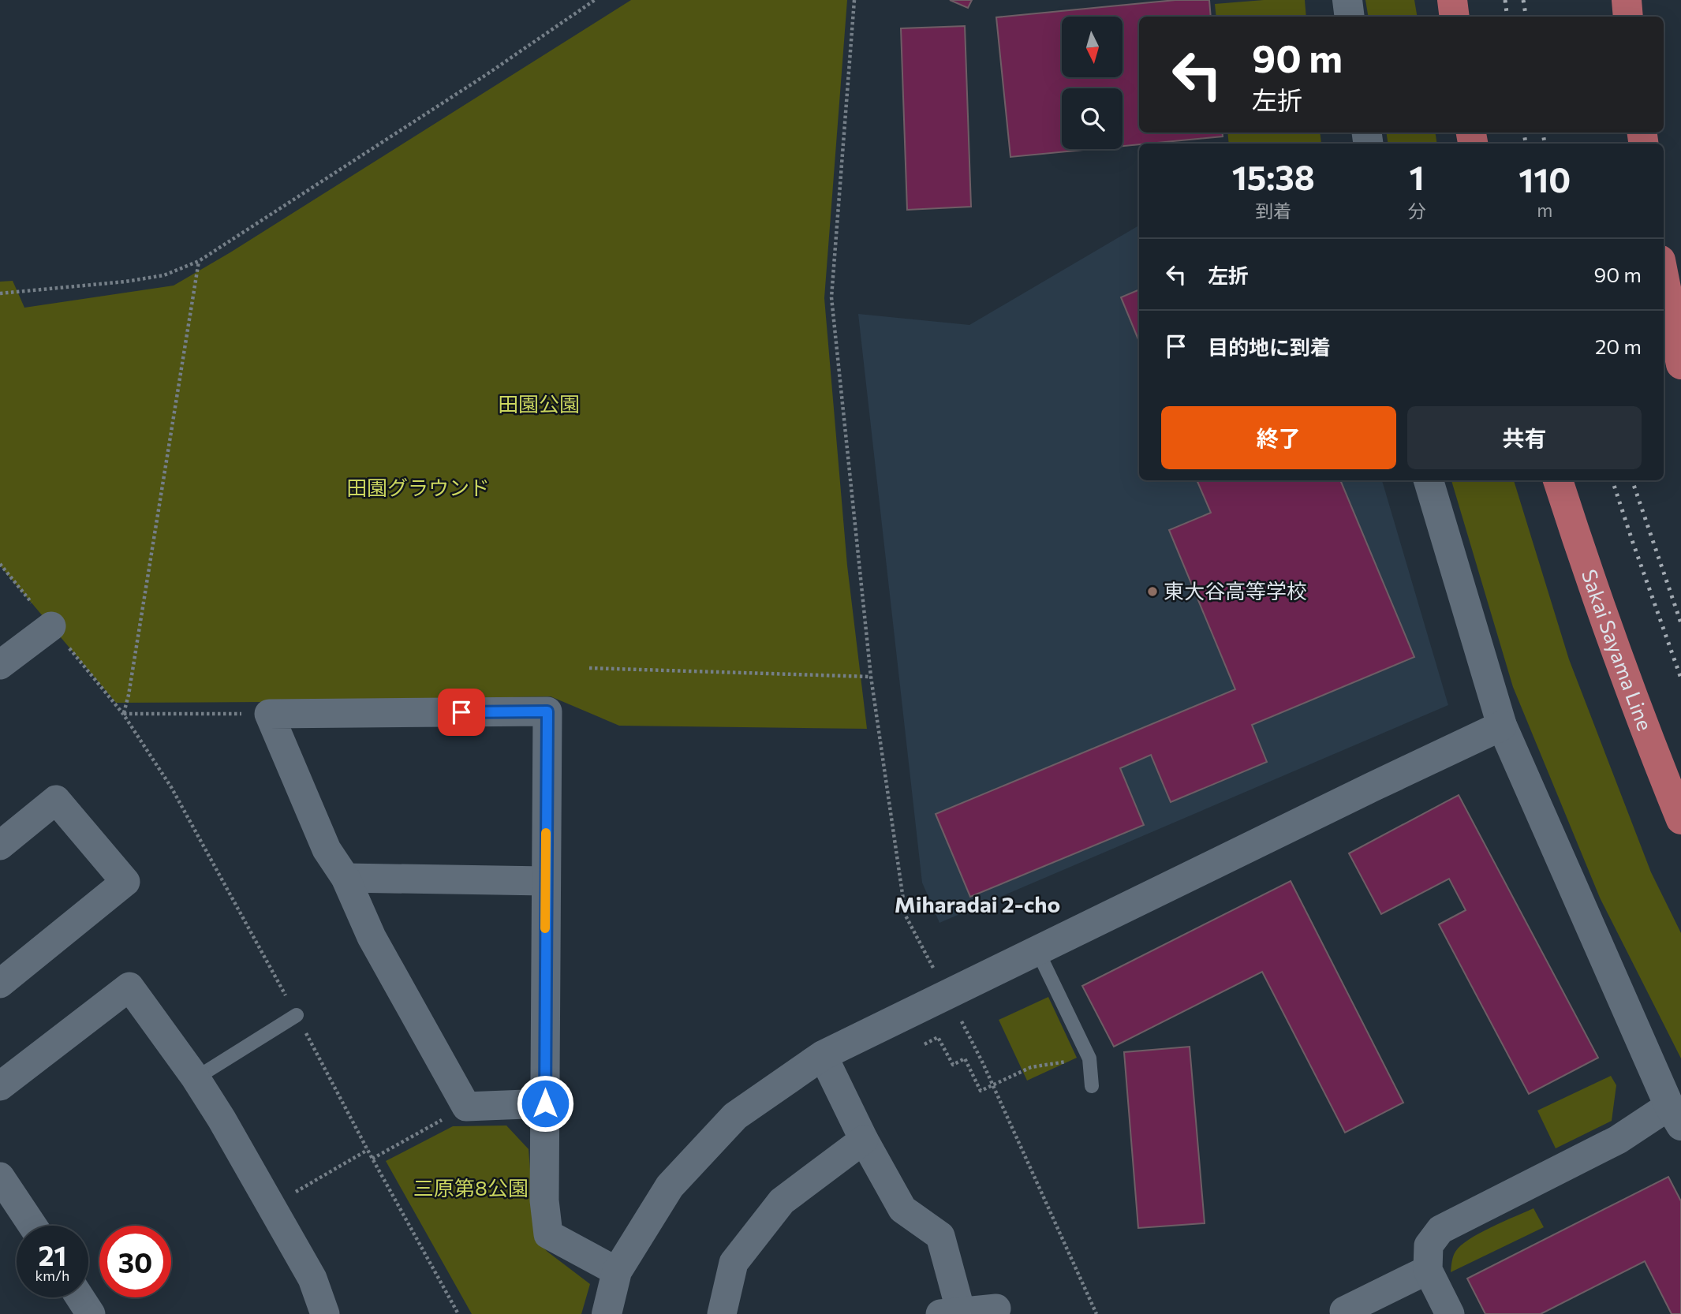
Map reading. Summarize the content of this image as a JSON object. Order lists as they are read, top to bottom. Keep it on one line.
{"streets":{"main road":["Sakai Sayama Line"]},"districts":["Miharadai 2-cho"],"parks":["田園公園","田園グラウンド","三原第8公園"],"places":["東大谷高等学校"],"north":"bottom","page":{"turn":["90 m","左折"],"eta":["15:38","到着","1","分","110","m"],"list":[{"name":"左折","value":"90 m"},{"name":"目的地に到着","value":"20 m"}],"buttons":["終了","共有"],"speed":"21 km/h","limit":"30"}}
